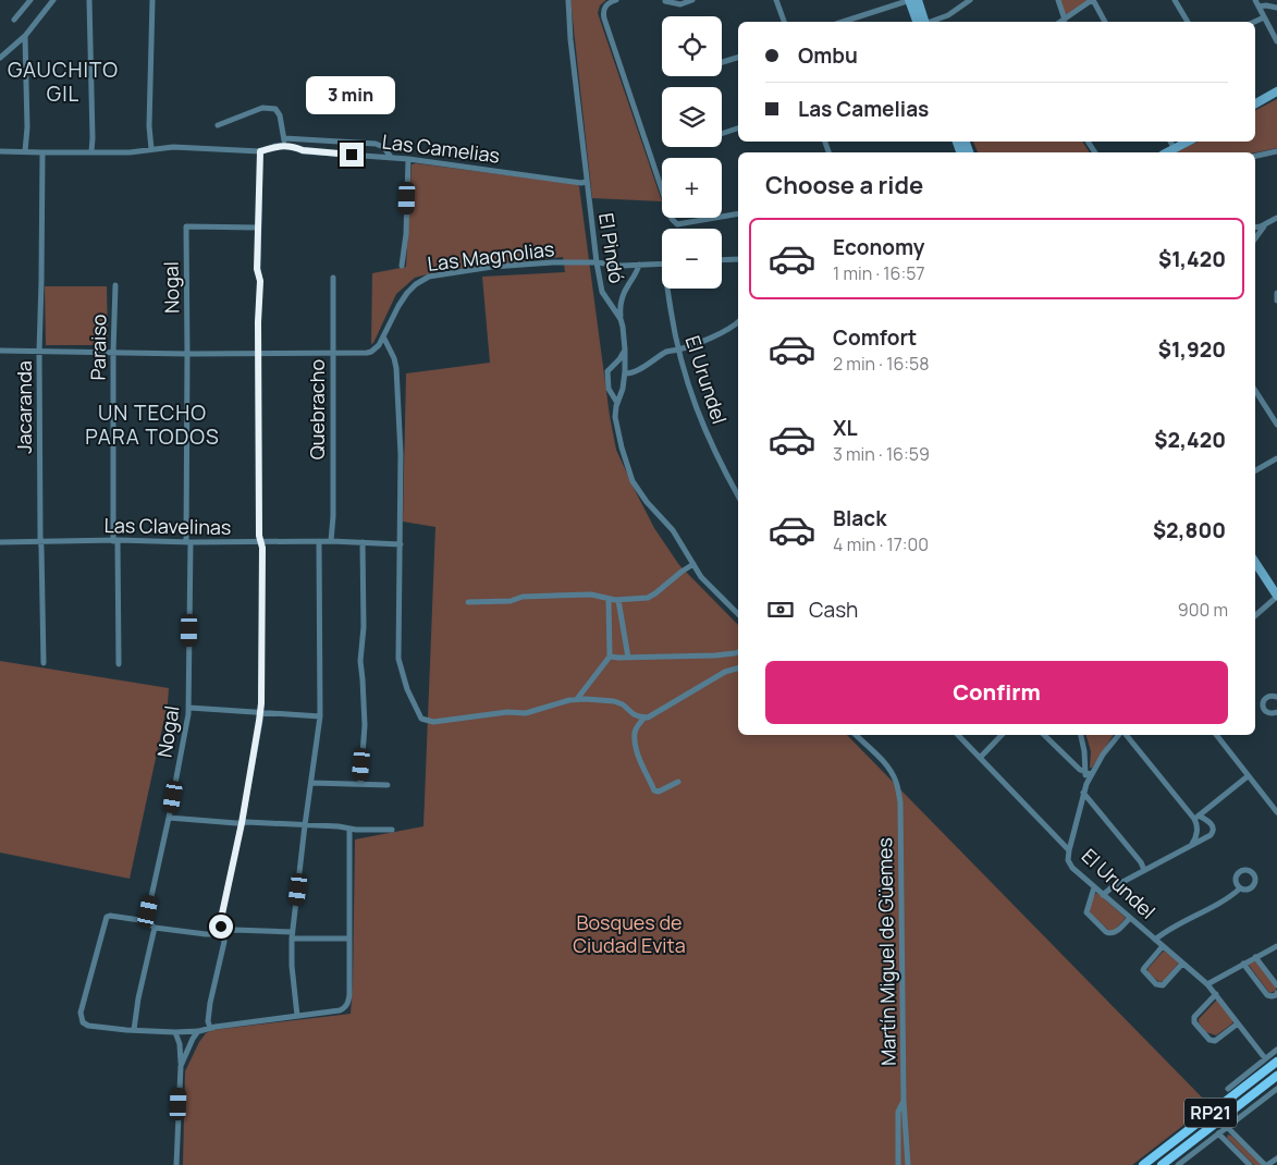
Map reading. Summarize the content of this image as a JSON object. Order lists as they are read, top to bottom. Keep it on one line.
{"streets":{"main road":["RP21"],"street":["Las Camelias","El Pindó","Las Magnolias","Nogal","Paraiso","El Urundel","Jacaranda","Quebracho","Las Clavelinas","Martín Miguel de Güemes"]},"crossings":[["Las Camelias","El Pindó"],["Las Camelias","Jacaranda"],["El Pindó","Las Magnolias"],["Las Magnolias","Nogal"],["Las Magnolias","Paraiso"],["Las Magnolias","Jacaranda"],["Las Magnolias","Quebracho"],["Nogal","Las Clavelinas"],["Paraiso","Las Clavelinas"],["Jacaranda","Las Clavelinas"],["Quebracho","Las Clavelinas"]],"districts":["GAUCHITO GIL","UN TECHO PARA TODOS"],"parks":["Bosques de Ciudad Evita"],"page":{"map_buttons":["+","−"],"banner":["Ombu","Las Camelias"],"bubble":"3 min","heading":"Choose a ride","list":[{"name":"Economy","note":"1 min · 16:57","value":"$1,420"},{"name":"Comfort","note":"2 min · 16:58","value":"$1,920"},{"name":"XL","note":"3 min · 16:59","value":"$2,420"},{"name":"Black","note":"4 min · 17:00","value":"$2,800"}],"pay":["Cash","900 m"],"buttons":"Confirm"}}
